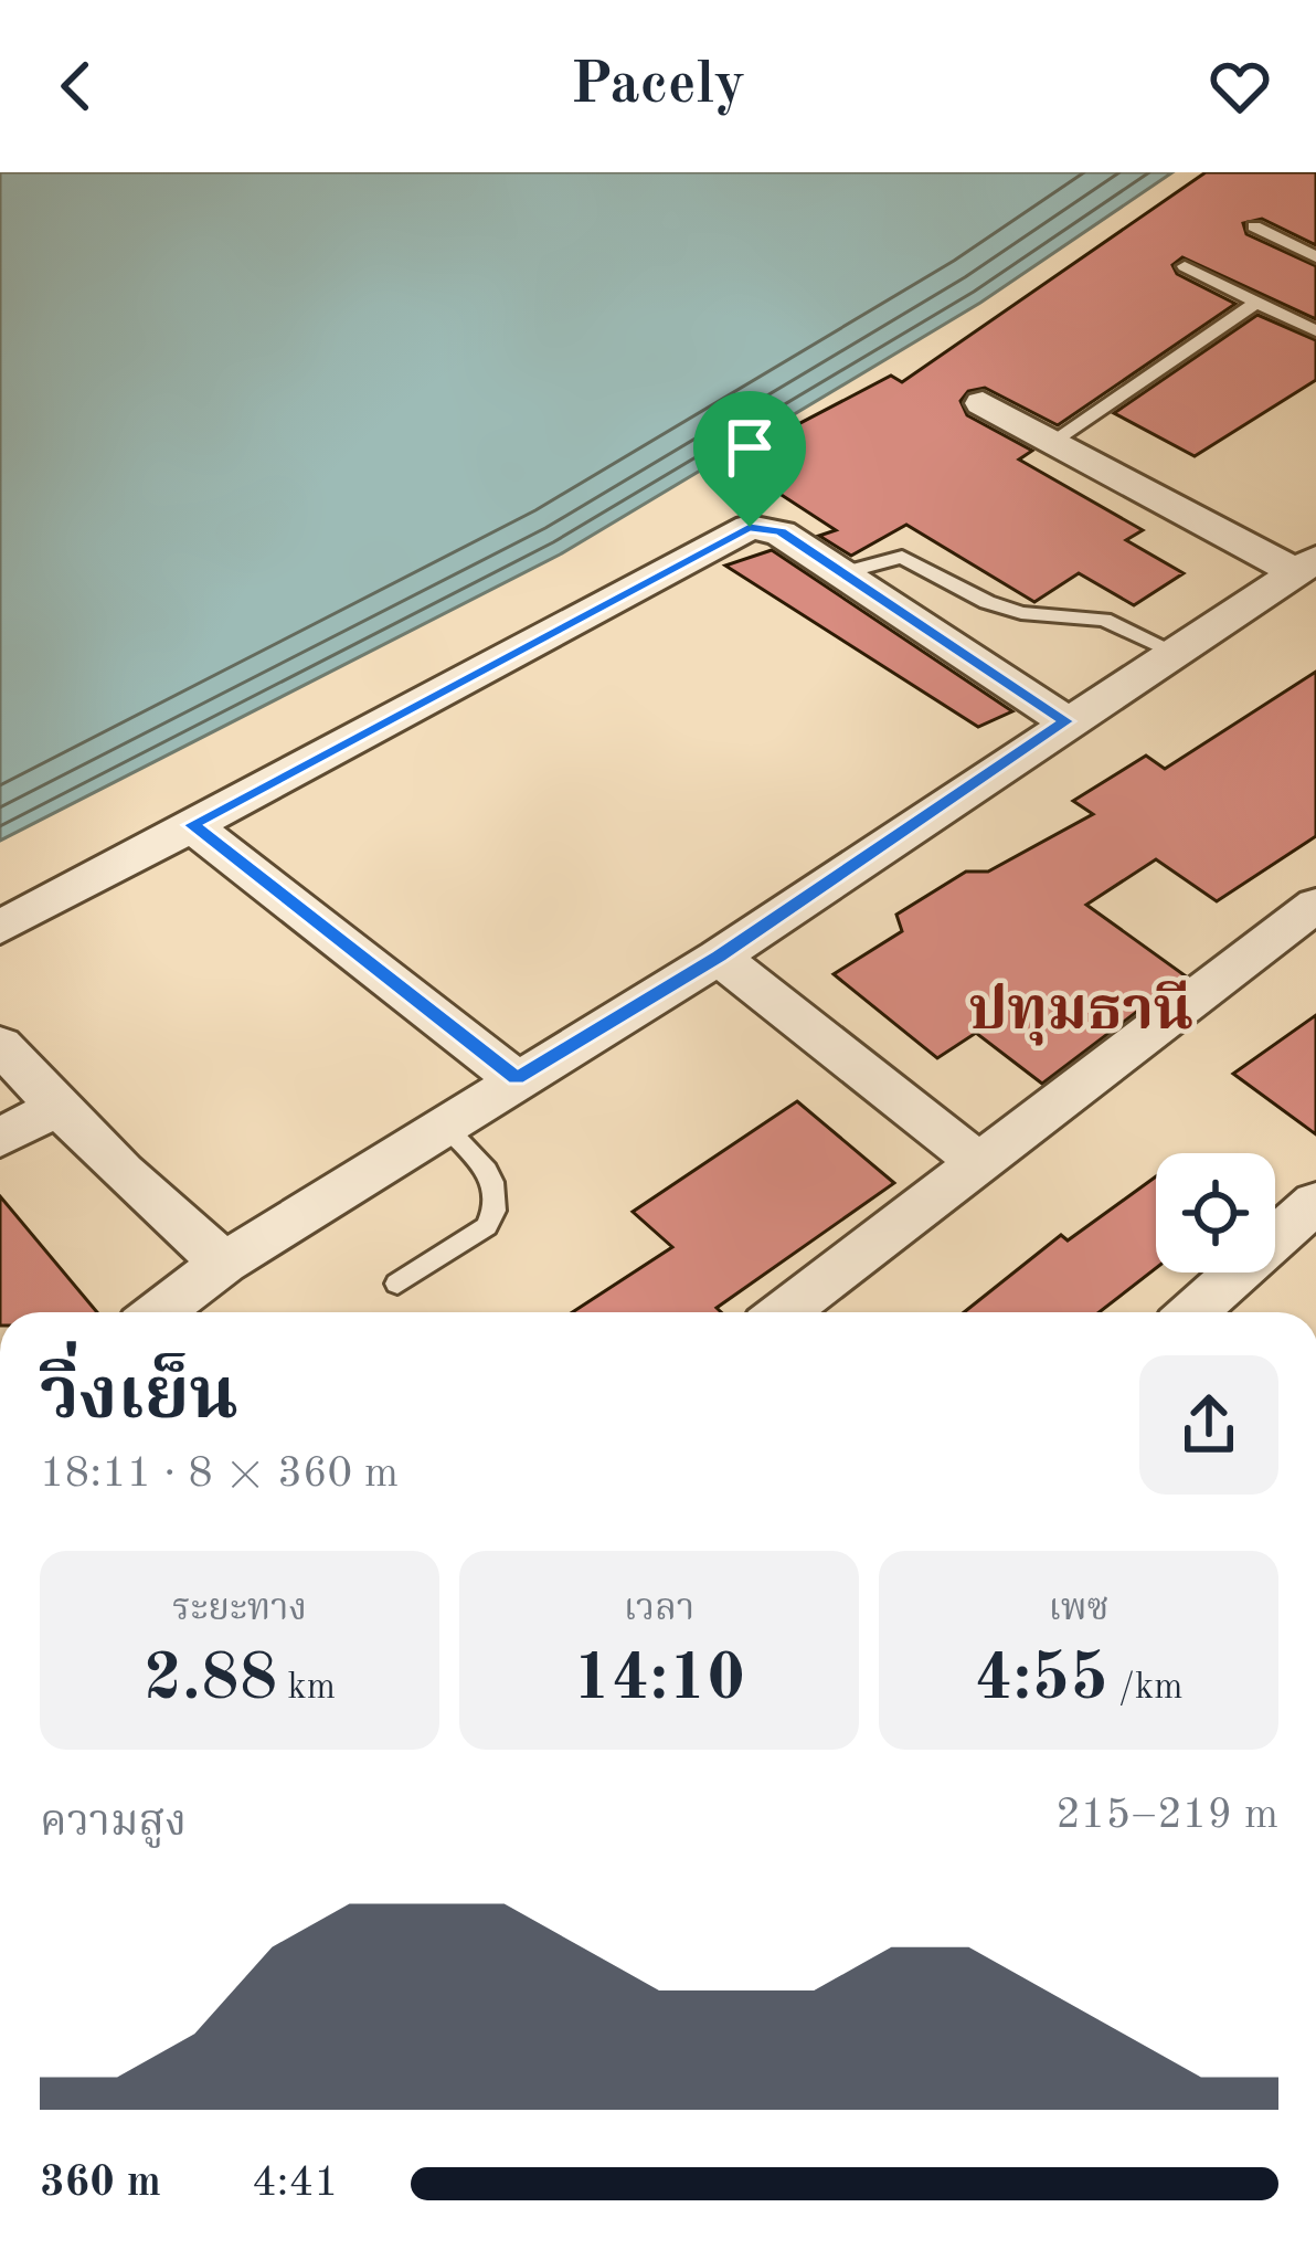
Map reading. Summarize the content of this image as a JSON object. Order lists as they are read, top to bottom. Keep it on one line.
{"districts":["ปทุมธานี"],"page":{"header":"Pacely","heading":["วิ่งเย็น","18:11 · 8 × 360 m"],"stats":[["ระยะทาง","2.88 km"],["เวลา","14:10"],["เพซ","4:55 /km"]],"chart":["ความสูง","215–219 m"],"list":[{"name":"360 m","note":"4:41"}]}}
